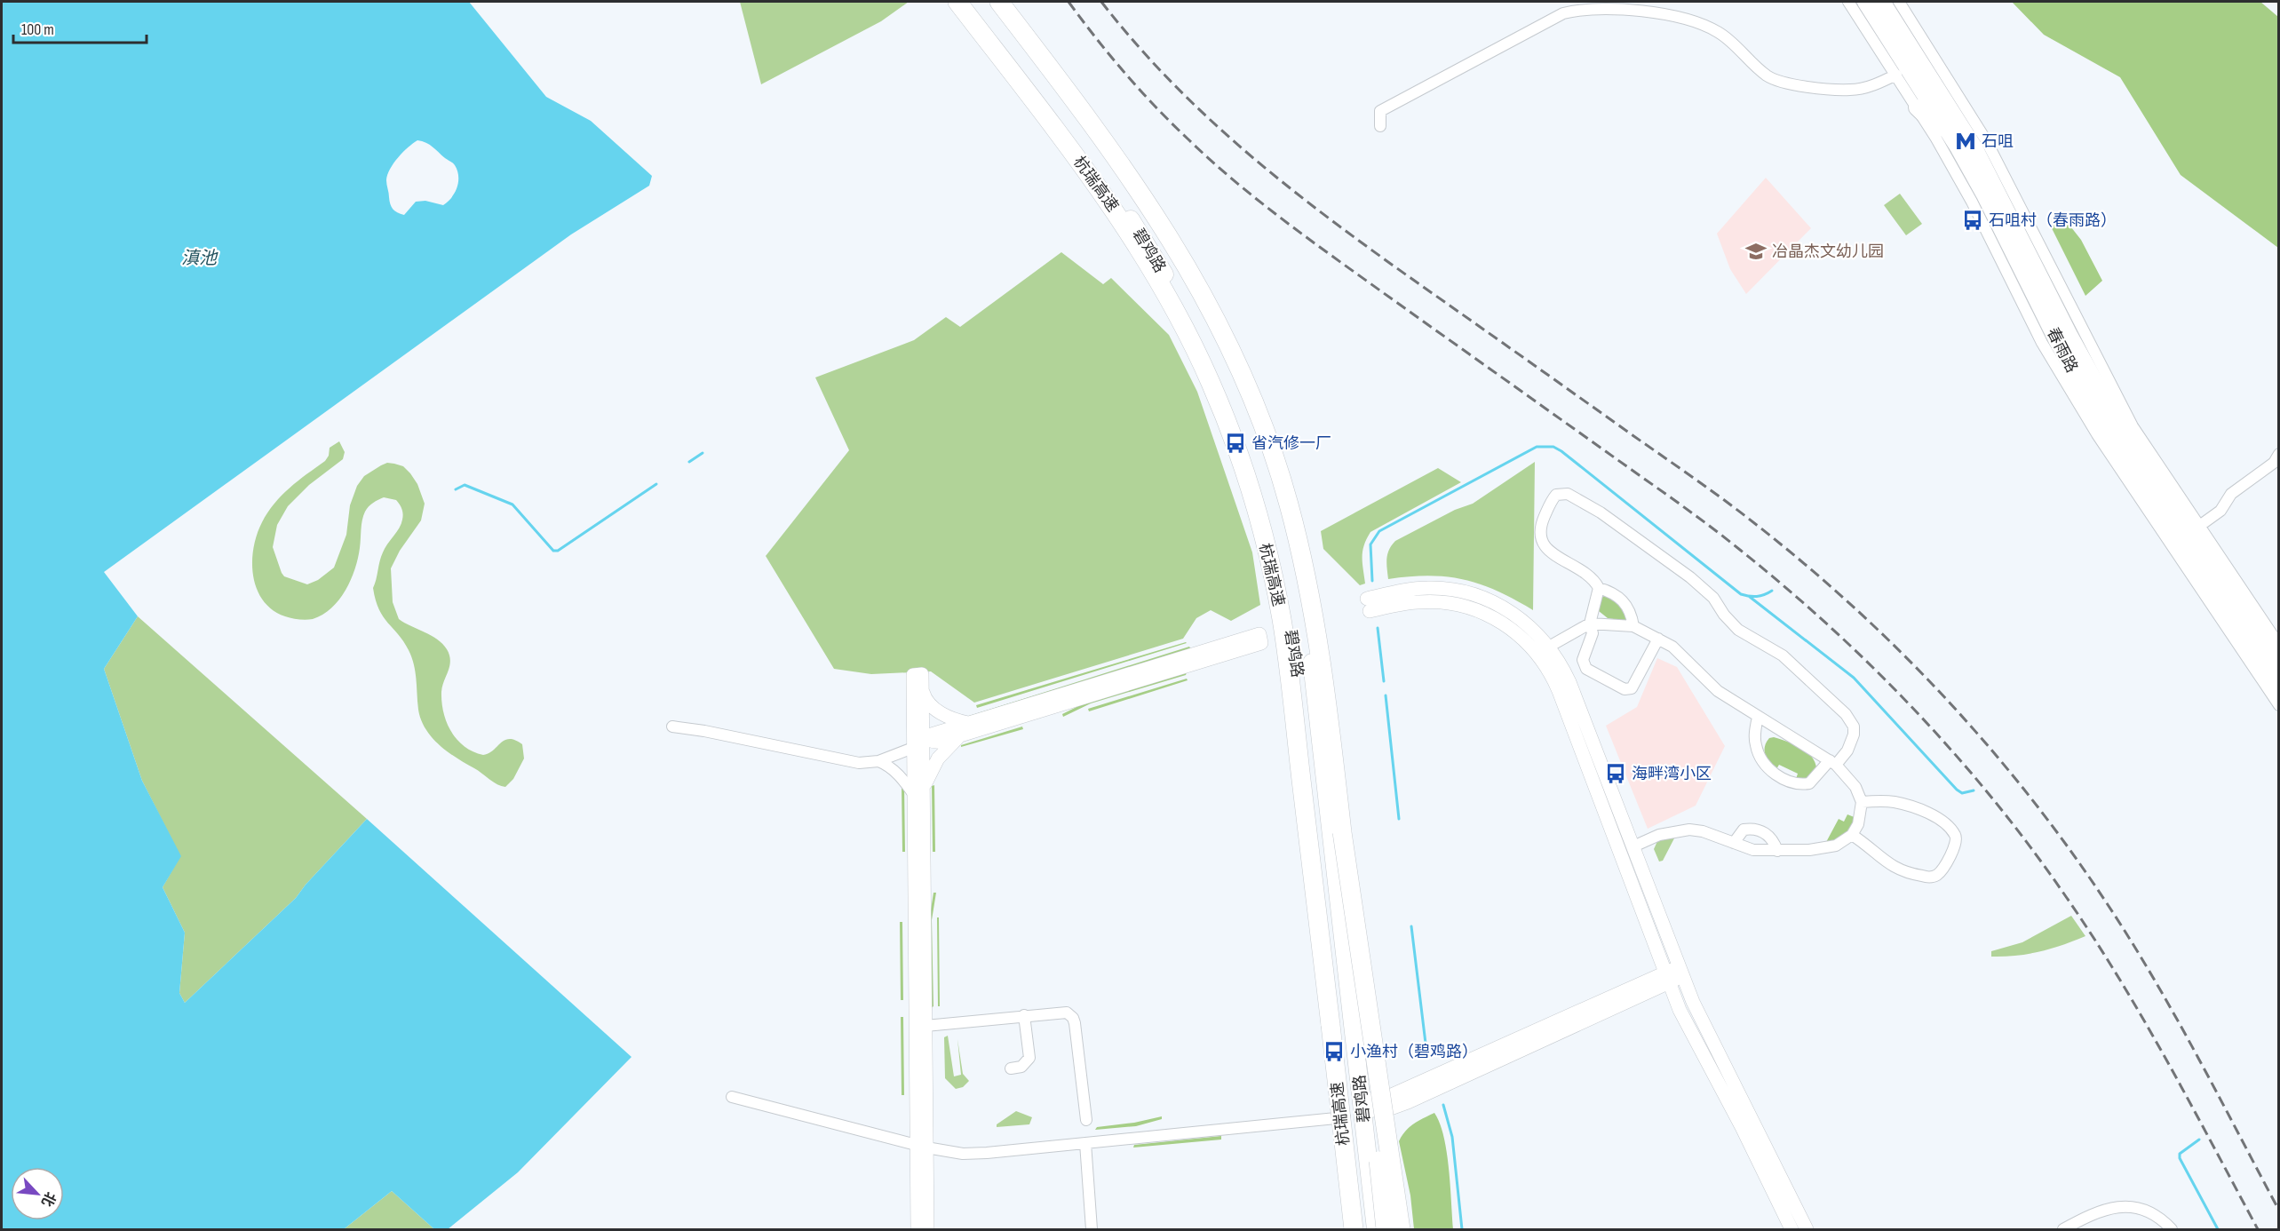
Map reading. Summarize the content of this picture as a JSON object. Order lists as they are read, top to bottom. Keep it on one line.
{"streets":{"highway":["杭瑞高速","碧鸡路"],"main road":["春雨路"]},"water":["滇池"],"places":{"metro station":["石咀"],"bus stop":["石咀村（春雨路）","省汽修一厂","海畔湾小区","小渔村（碧鸡路）"],"school or university":["冶晶杰文幼儿园"]},"scale_bar":"100 m","north":"bottom right"}
